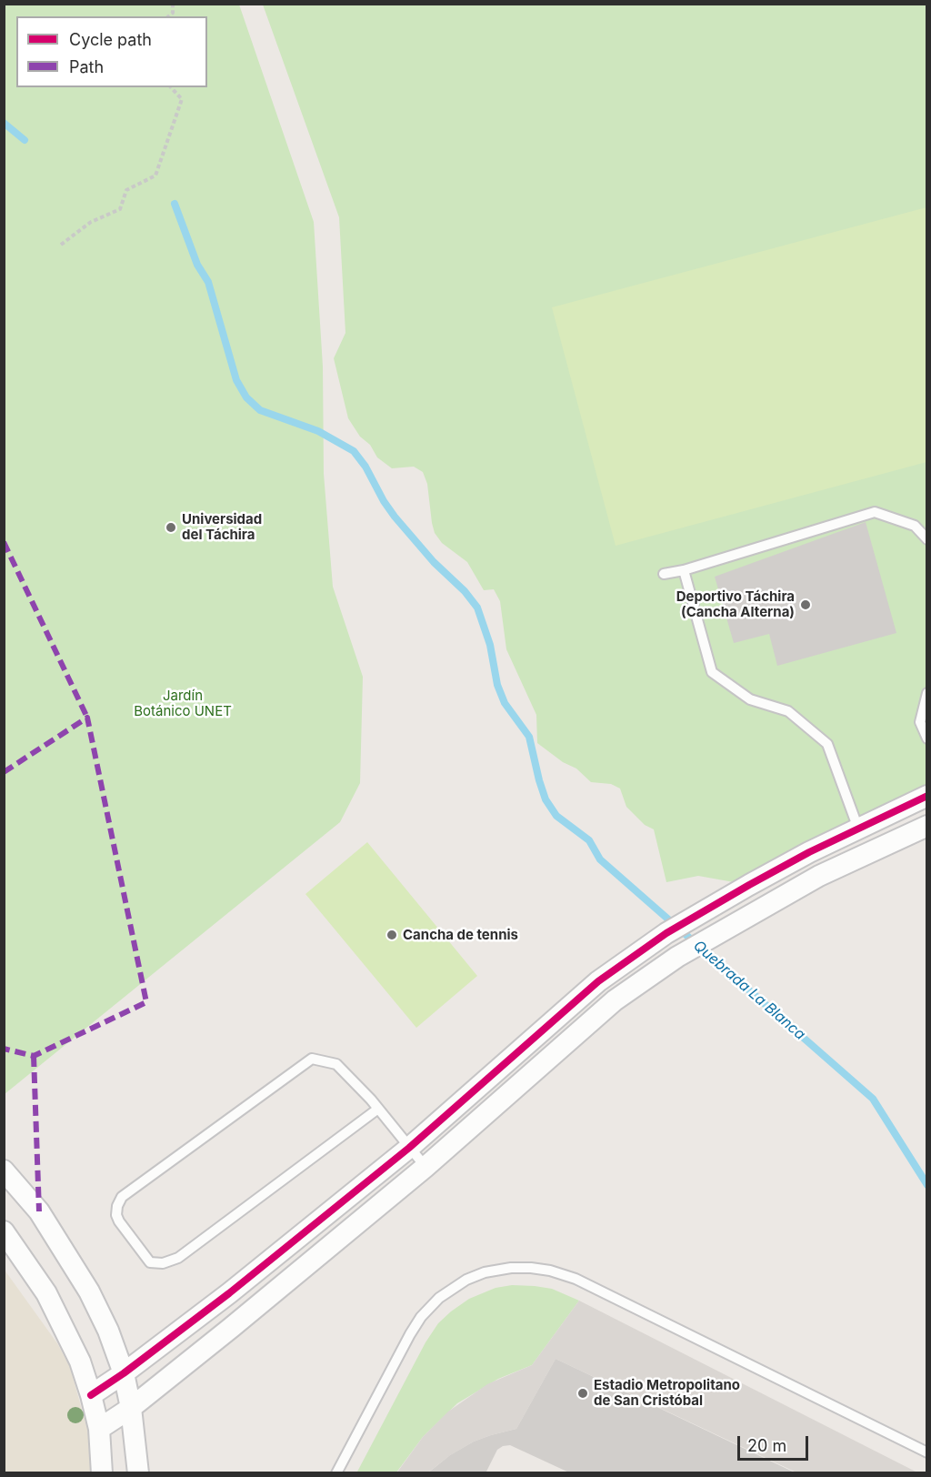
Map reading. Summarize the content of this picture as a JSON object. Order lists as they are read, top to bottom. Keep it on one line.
{"water":["Quebrada La Blanca"],"parks":["Jardín Botánico UNET"],"places":["Universidad del Táchira","Deportivo Táchira (Cancha Alterna)","Cancha de tennis","Estadio Metropolitano de San Cristóbal"],"legend":["Cycle path","Path"],"scale_bar":"20 m"}
